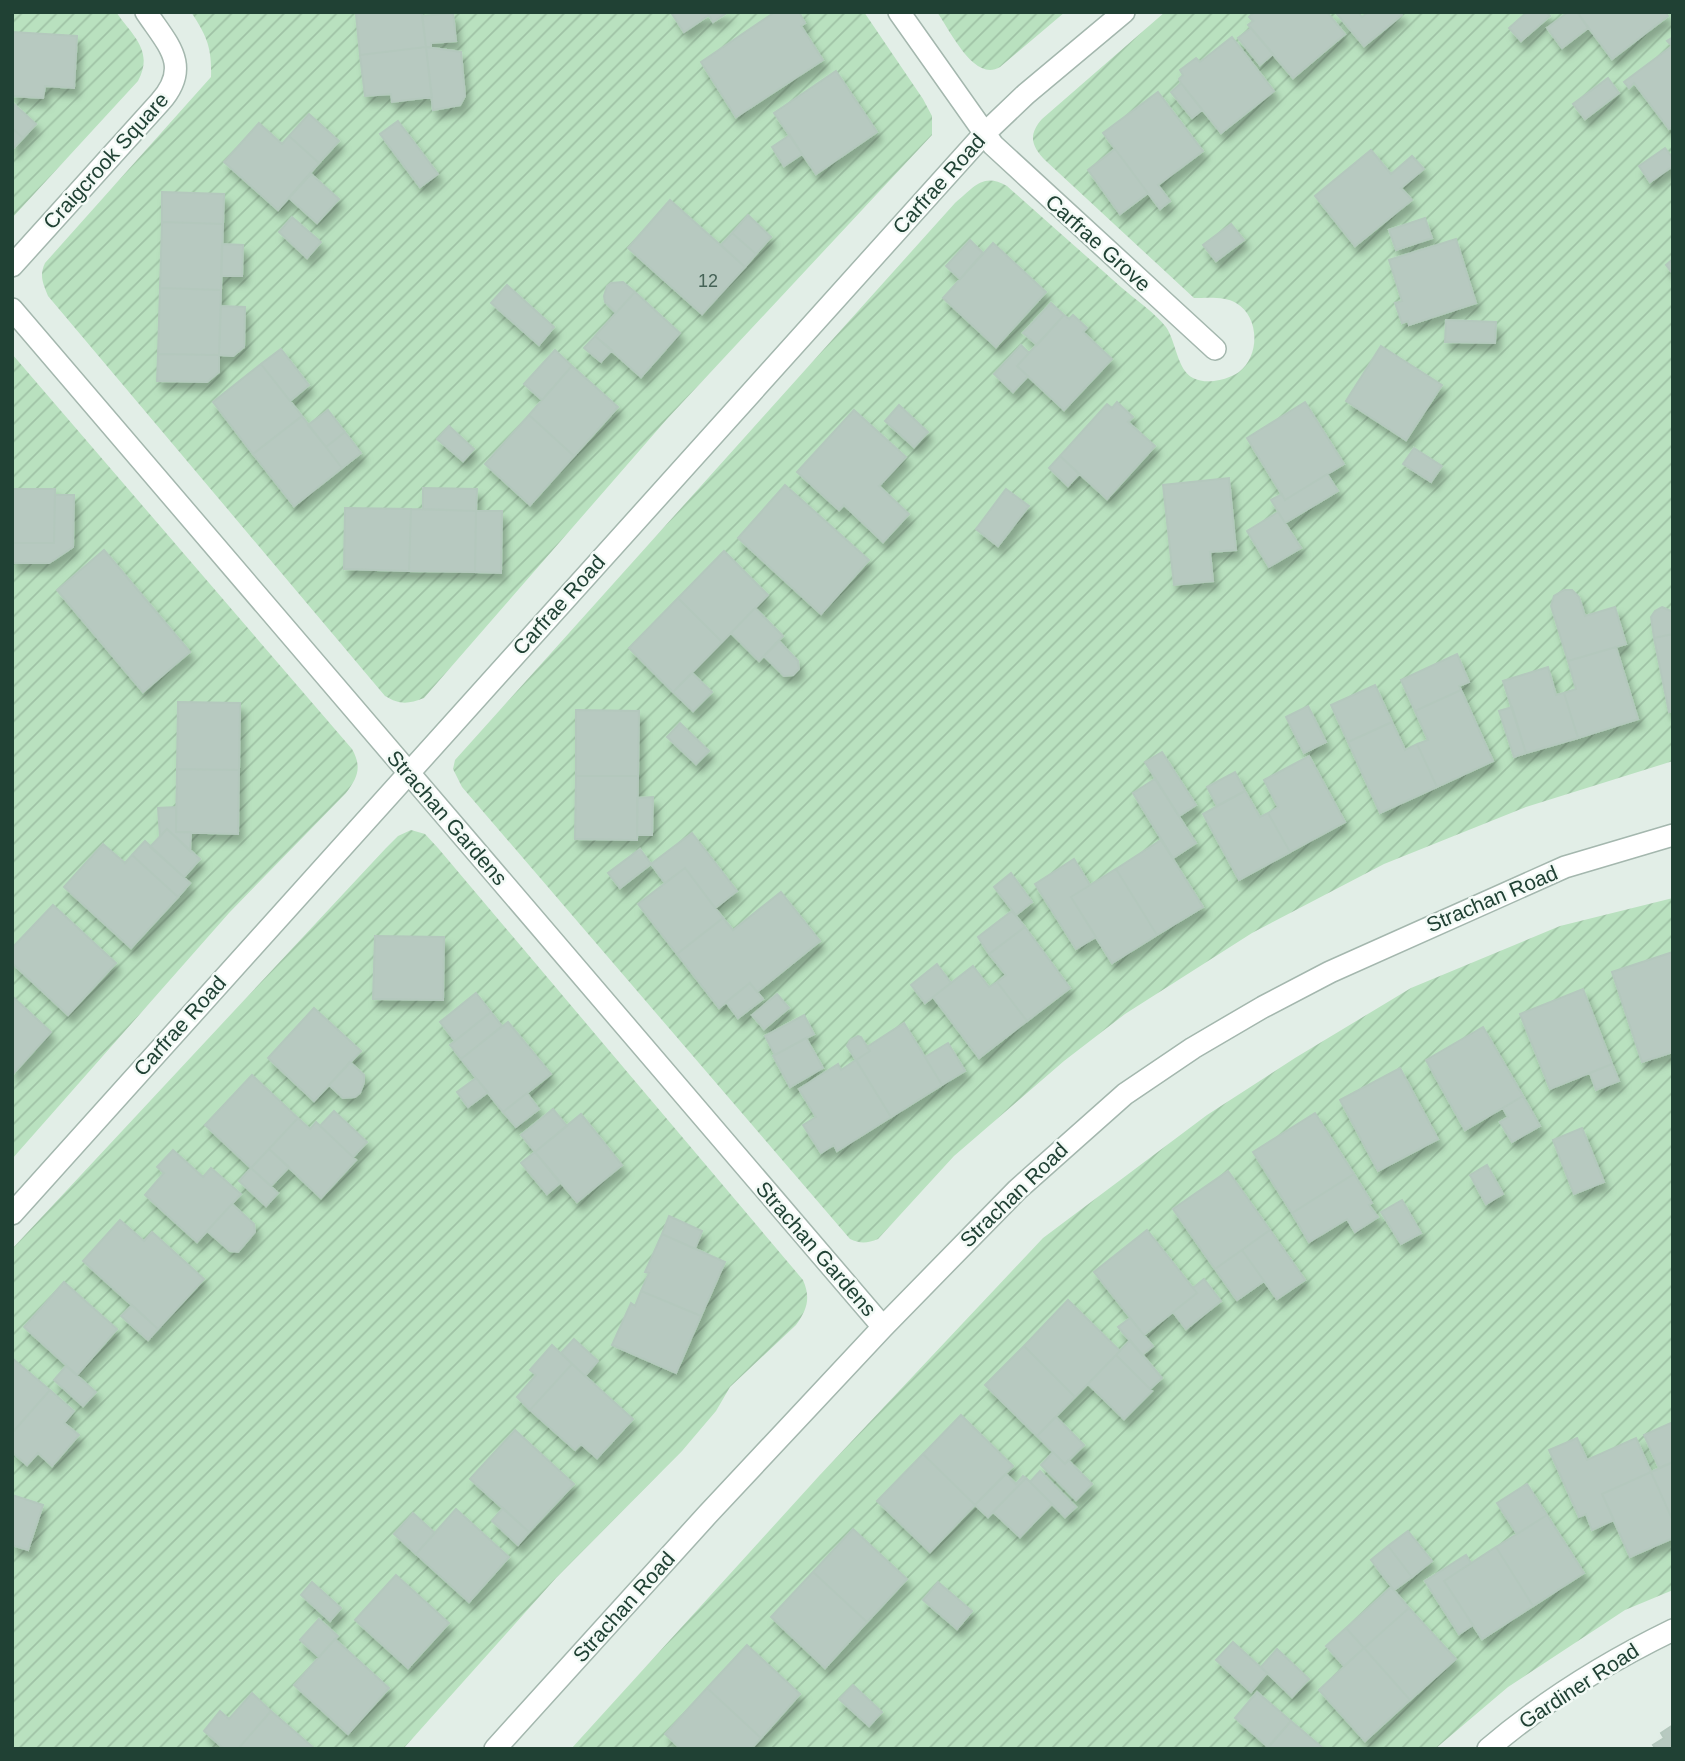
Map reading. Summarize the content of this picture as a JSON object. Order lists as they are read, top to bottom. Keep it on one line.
{"streets":{"street":["Craigcrook Square","Carfrae Road","Carfrae Grove","Strachan Gardens","Strachan Road","Gardiner Road"]},"crossings":[["Carfrae Road","Carfrae Grove"],["Carfrae Road","Strachan Gardens"],["Strachan Gardens","Strachan Road"]],"house_numbers":["12"]}
